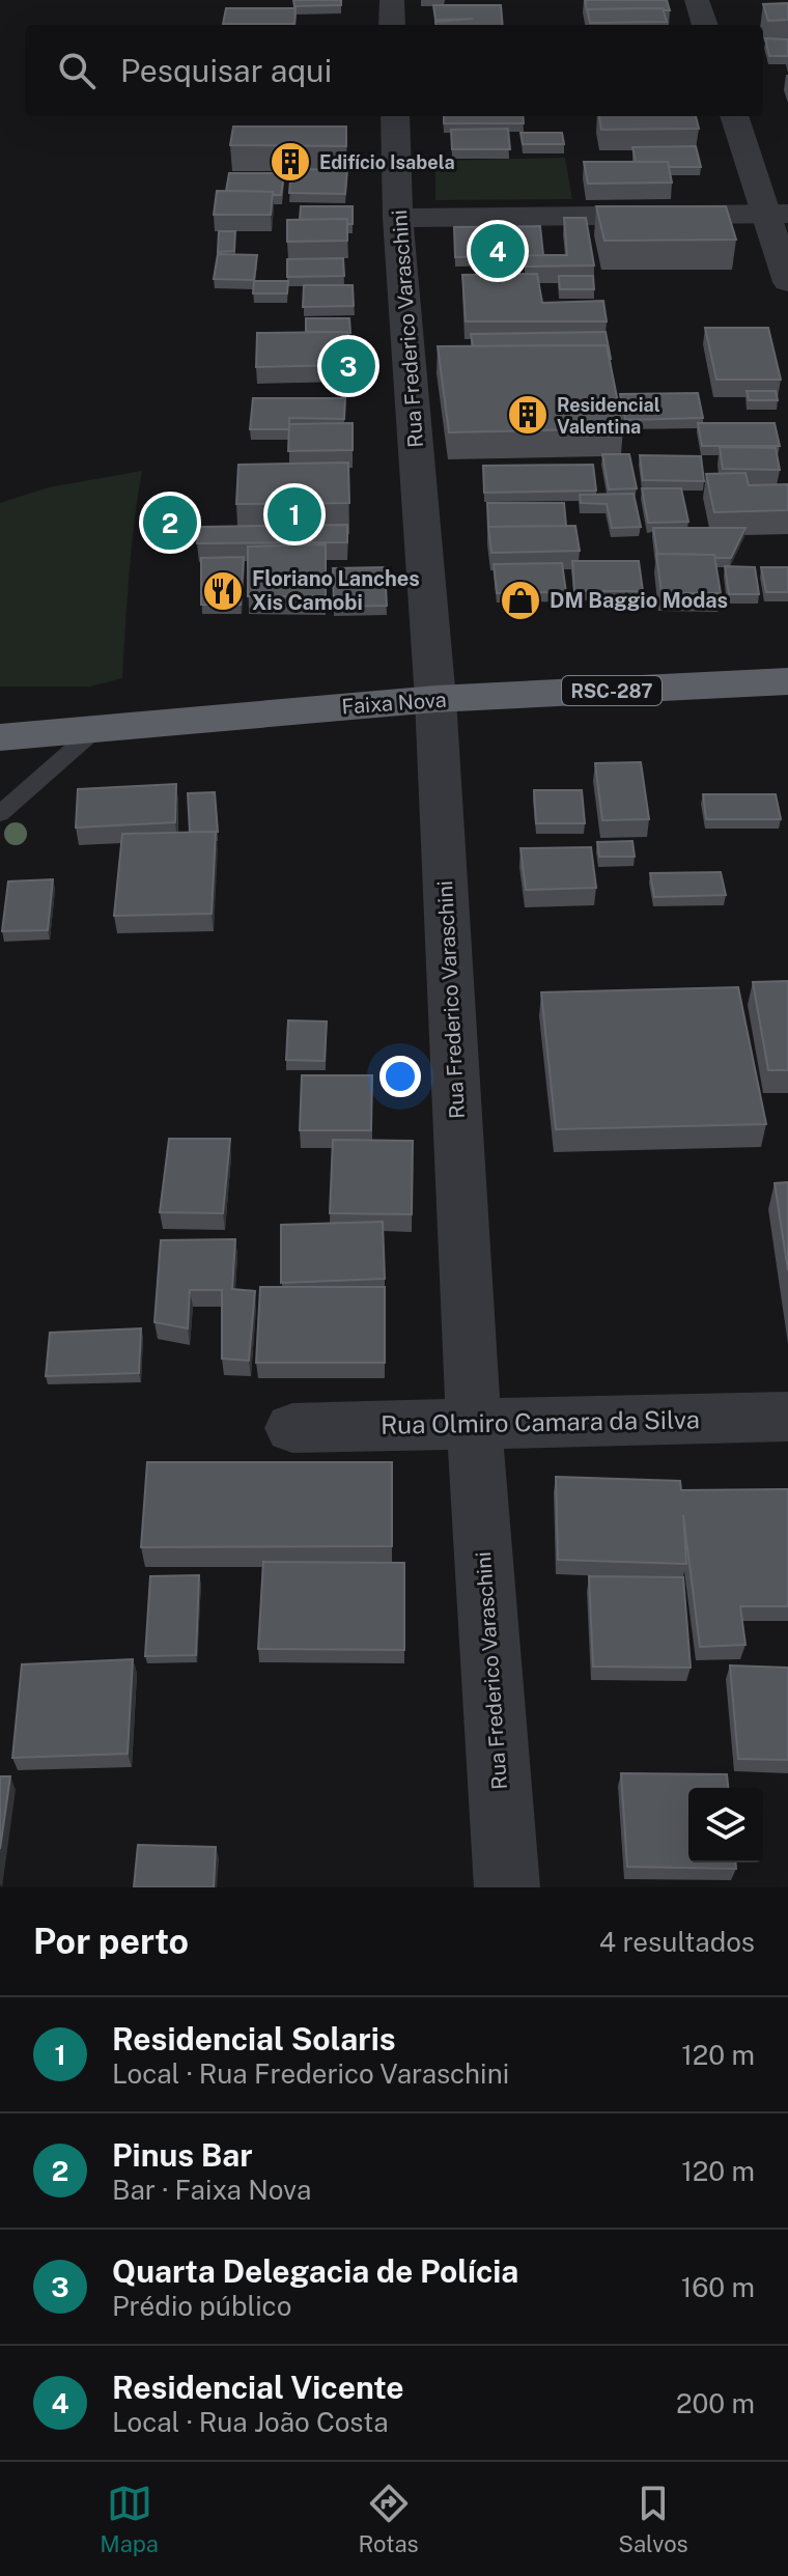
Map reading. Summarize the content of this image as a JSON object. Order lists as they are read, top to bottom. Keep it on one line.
{"streets":{"highway":["RSC-287","Faixa Nova"],"street":["Rua Frederico Varaschini","Rua Olmiro Camara da Silva"]},"crossings":[["Rua Frederico Varaschini","Faixa Nova"],["Rua Frederico Varaschini","Rua Olmiro Camara da Silva"]],"places":{"building":["Edifício Isabela","Residencial Valentina"],"restaurant":["Floriano Lanches Xis Camobi"],"shop":["DM Baggio Modas"]},"page":{"search":"Pesquisar aqui","pins":["4","3","1","2"],"heading":["Por perto","4 resultados"],"list":[{"mark":"1","name":"Residencial Solaris","note":"Local · Rua Frederico Varaschini","value":"120 m"},{"mark":"2","name":"Pinus Bar","note":"Bar · Faixa Nova","value":"120 m"},{"mark":"3","name":"Quarta Delegacia de Polícia","note":"Prédio público","value":"160 m"},{"mark":"4","name":"Residencial Vicente","note":"Local · Rua João Costa","value":"200 m"}],"nav":["Mapa","Rotas","Salvos"]}}
